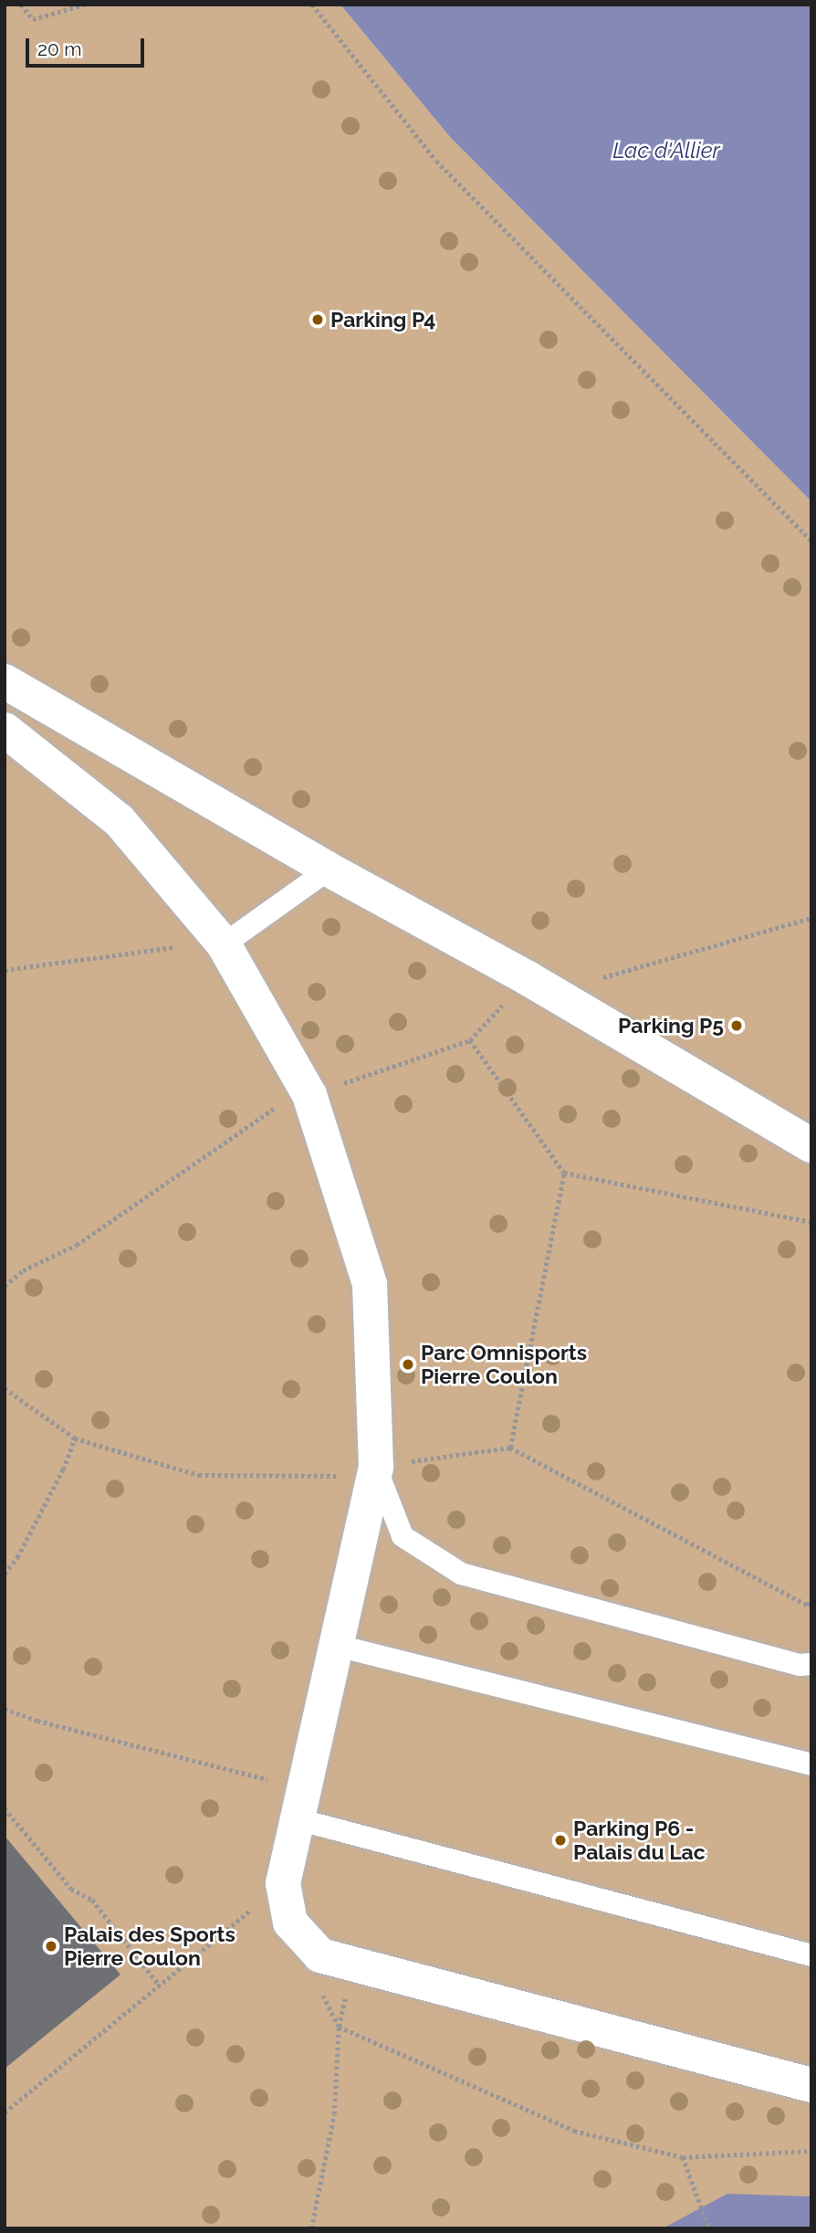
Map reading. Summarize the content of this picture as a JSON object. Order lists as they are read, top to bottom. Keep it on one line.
{"water":["Lac d'Allier"],"places":["Parking P4","Parking P5","Parc Omnisports Pierre Coulon","Parking P6 - Palais du Lac","Palais des Sports Pierre Coulon"],"scale_bar":"20 m"}
